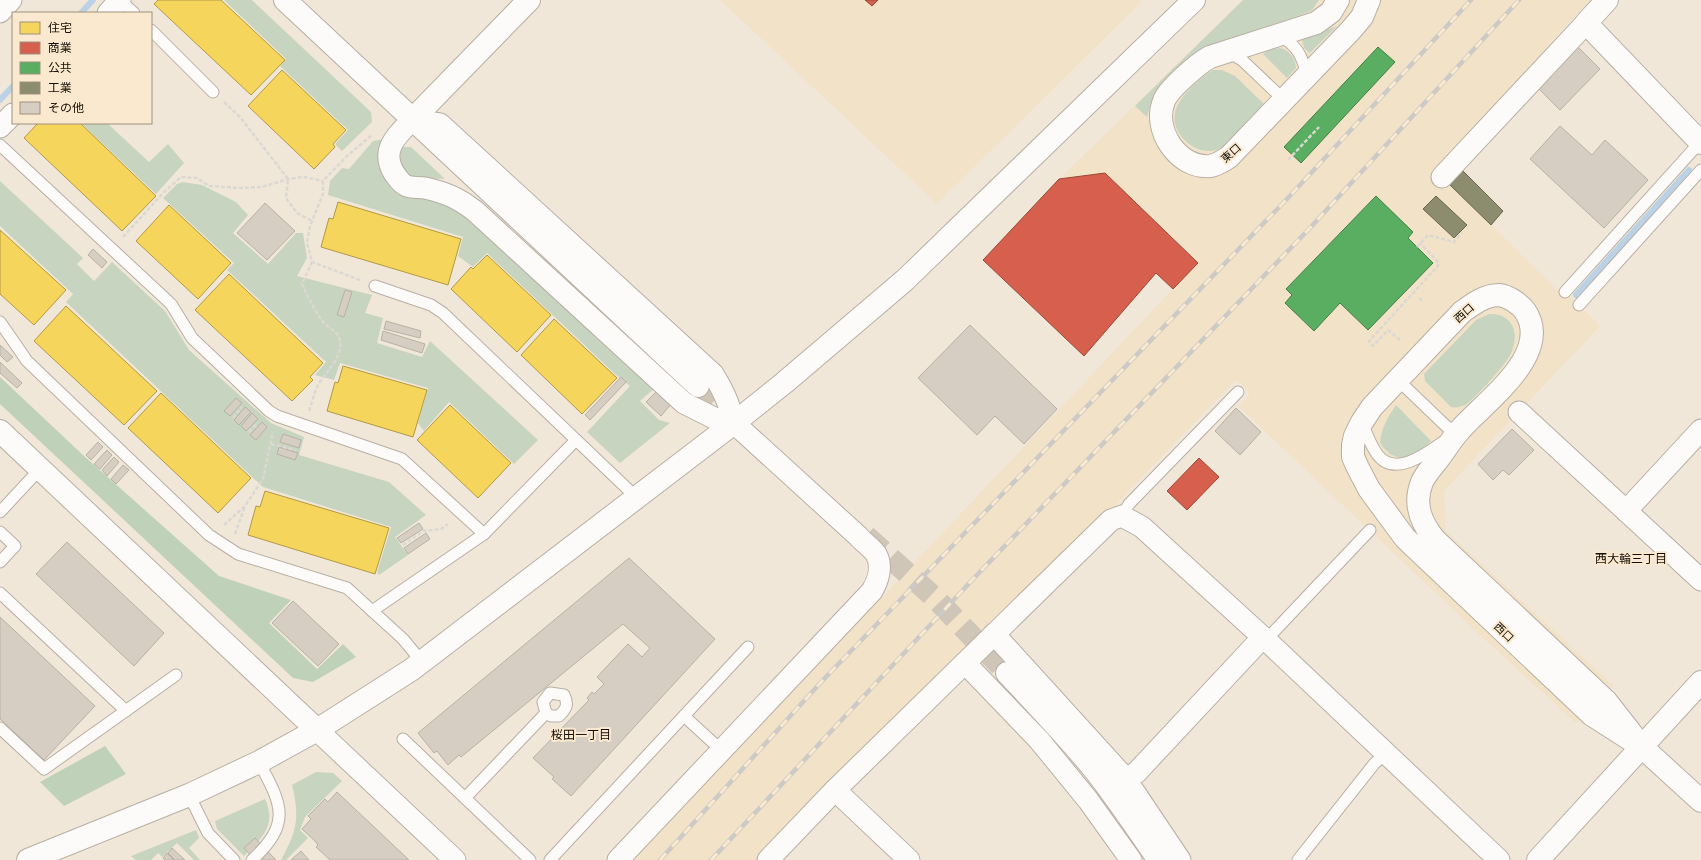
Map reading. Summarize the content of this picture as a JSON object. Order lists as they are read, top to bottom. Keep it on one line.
{"streets":{"street":["東口","西口"]},"districts":["西大輪三丁目","桜田一丁目"],"legend":["住宅","商業","公共","工業","その他"]}
